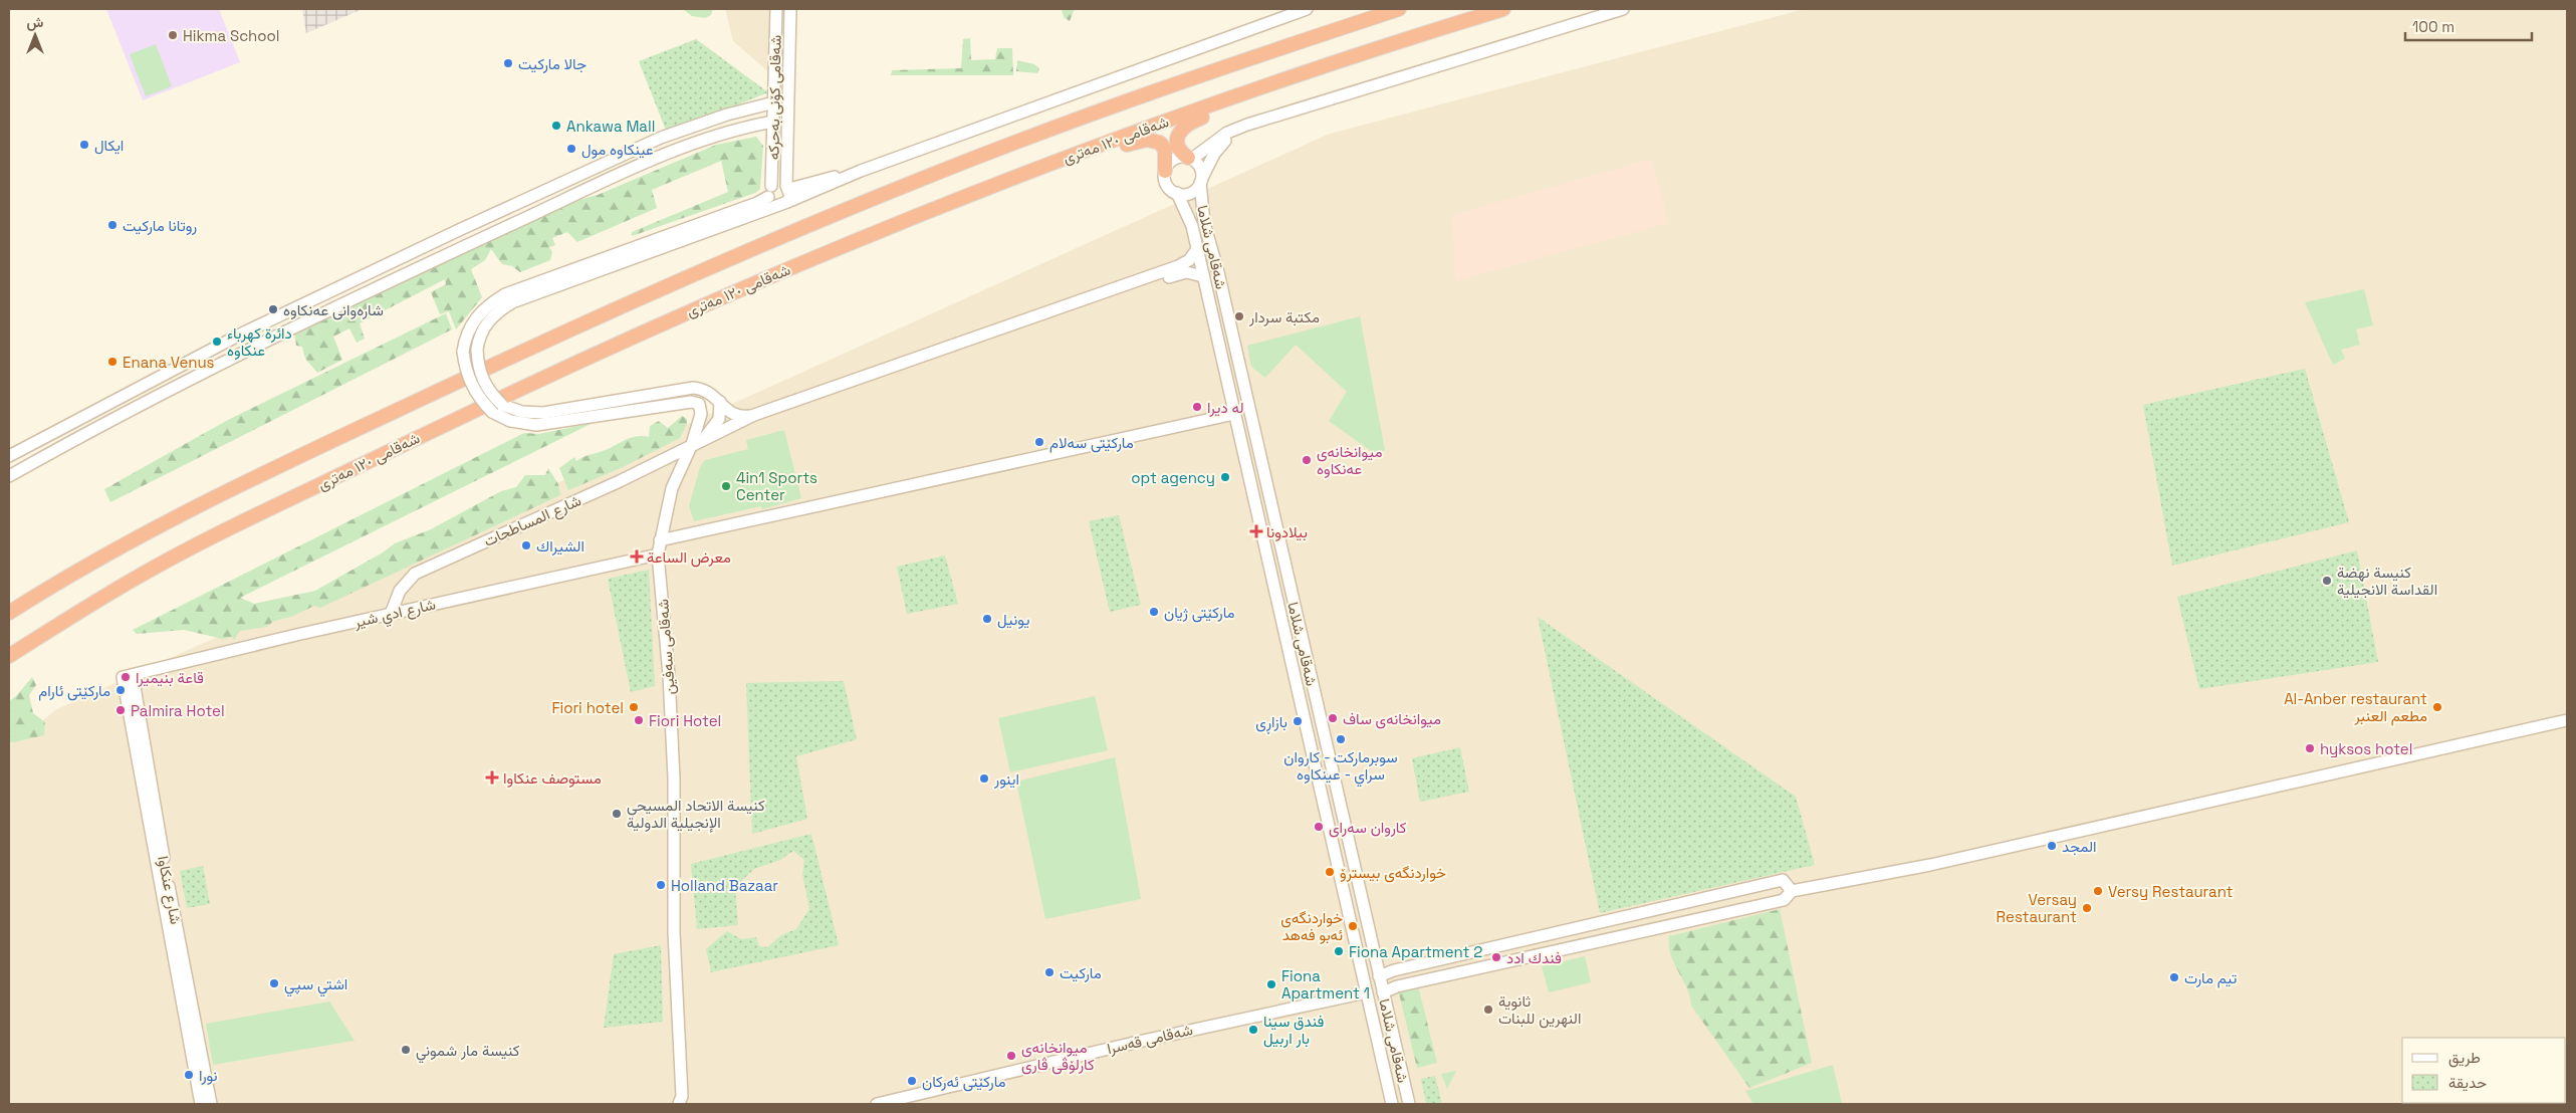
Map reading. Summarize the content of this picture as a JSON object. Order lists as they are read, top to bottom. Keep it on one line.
{"streets":{"highway":["شەقامی ١٢٠ مەتری"],"street":["شەقامی کۆنی بەحرکە","شەقامی شلاما","شارع المساطحات","شارع ادي شير","شەقامی سەفین","شارع عنكاوا","شەقامی قەسرا"]},"crossings":[["شەقامی شلاما","شەقامی قەسرا"],["شارع المساطحات","شارع ادي شير"],["شارع المساطحات","شەقامی سەفین"],["شارع ادي شير","شەقامی سەفین"],["شارع ادي شير","شارع عنكاوا"]],"places":{"other":["Hikma School","جالا ماركيت","Ankawa Mall","ايكال","عينكاوه مول","روتانا ماركيت","شارەوانی عەنکاوە","مكتبة سردار","دائرة كهرباء عنكاوه","Enana Venus","له ديرا","مارکێتی سەلام","میوانخانەی عەنکاوە","opt agency","4in1 Sports Center","الشيراك","كنيسة نهضة القداسة الانجيلية","مارکێتی ژیان","يونيل","قاعة بنيميرا","مارکێتی ئارام","Fiori hotel","Al-Anber restaurant مطعم العنبر","Palmira Hotel","میوانخانەی ساف","Fiori Hotel","بازاڕی","سوبرماركت - كاروان سراي - عينكاوه","hyksos hotel","اينور","كنيسة الاتحاد المسيحي الإنجيلية الدولية","کاروان سەرای","المجد","خواردنگەی بیسترۆ","Holland Bazaar","Versy Restaurant","Versay Restaurant","خواردنگەی ئەبو فەهد","Fiona Apartment 2","فندك ادد","ماركيت","تيم مارت","اشتي سپي","Fiona Apartment 1","ثانوية النهرين للبنات","فندق سينا بار اربيل","كنيسة مار شموني","میوانخانەی کارلۆڤی ڤاری","نورا","مارکێتی ئەرکان"],"health":["بیلادونا","معرض الساعة","مستوصف عنكاوا"]},"legend":["طريق","حديقة"],"scale_bar":"100 m","north":"top"}
